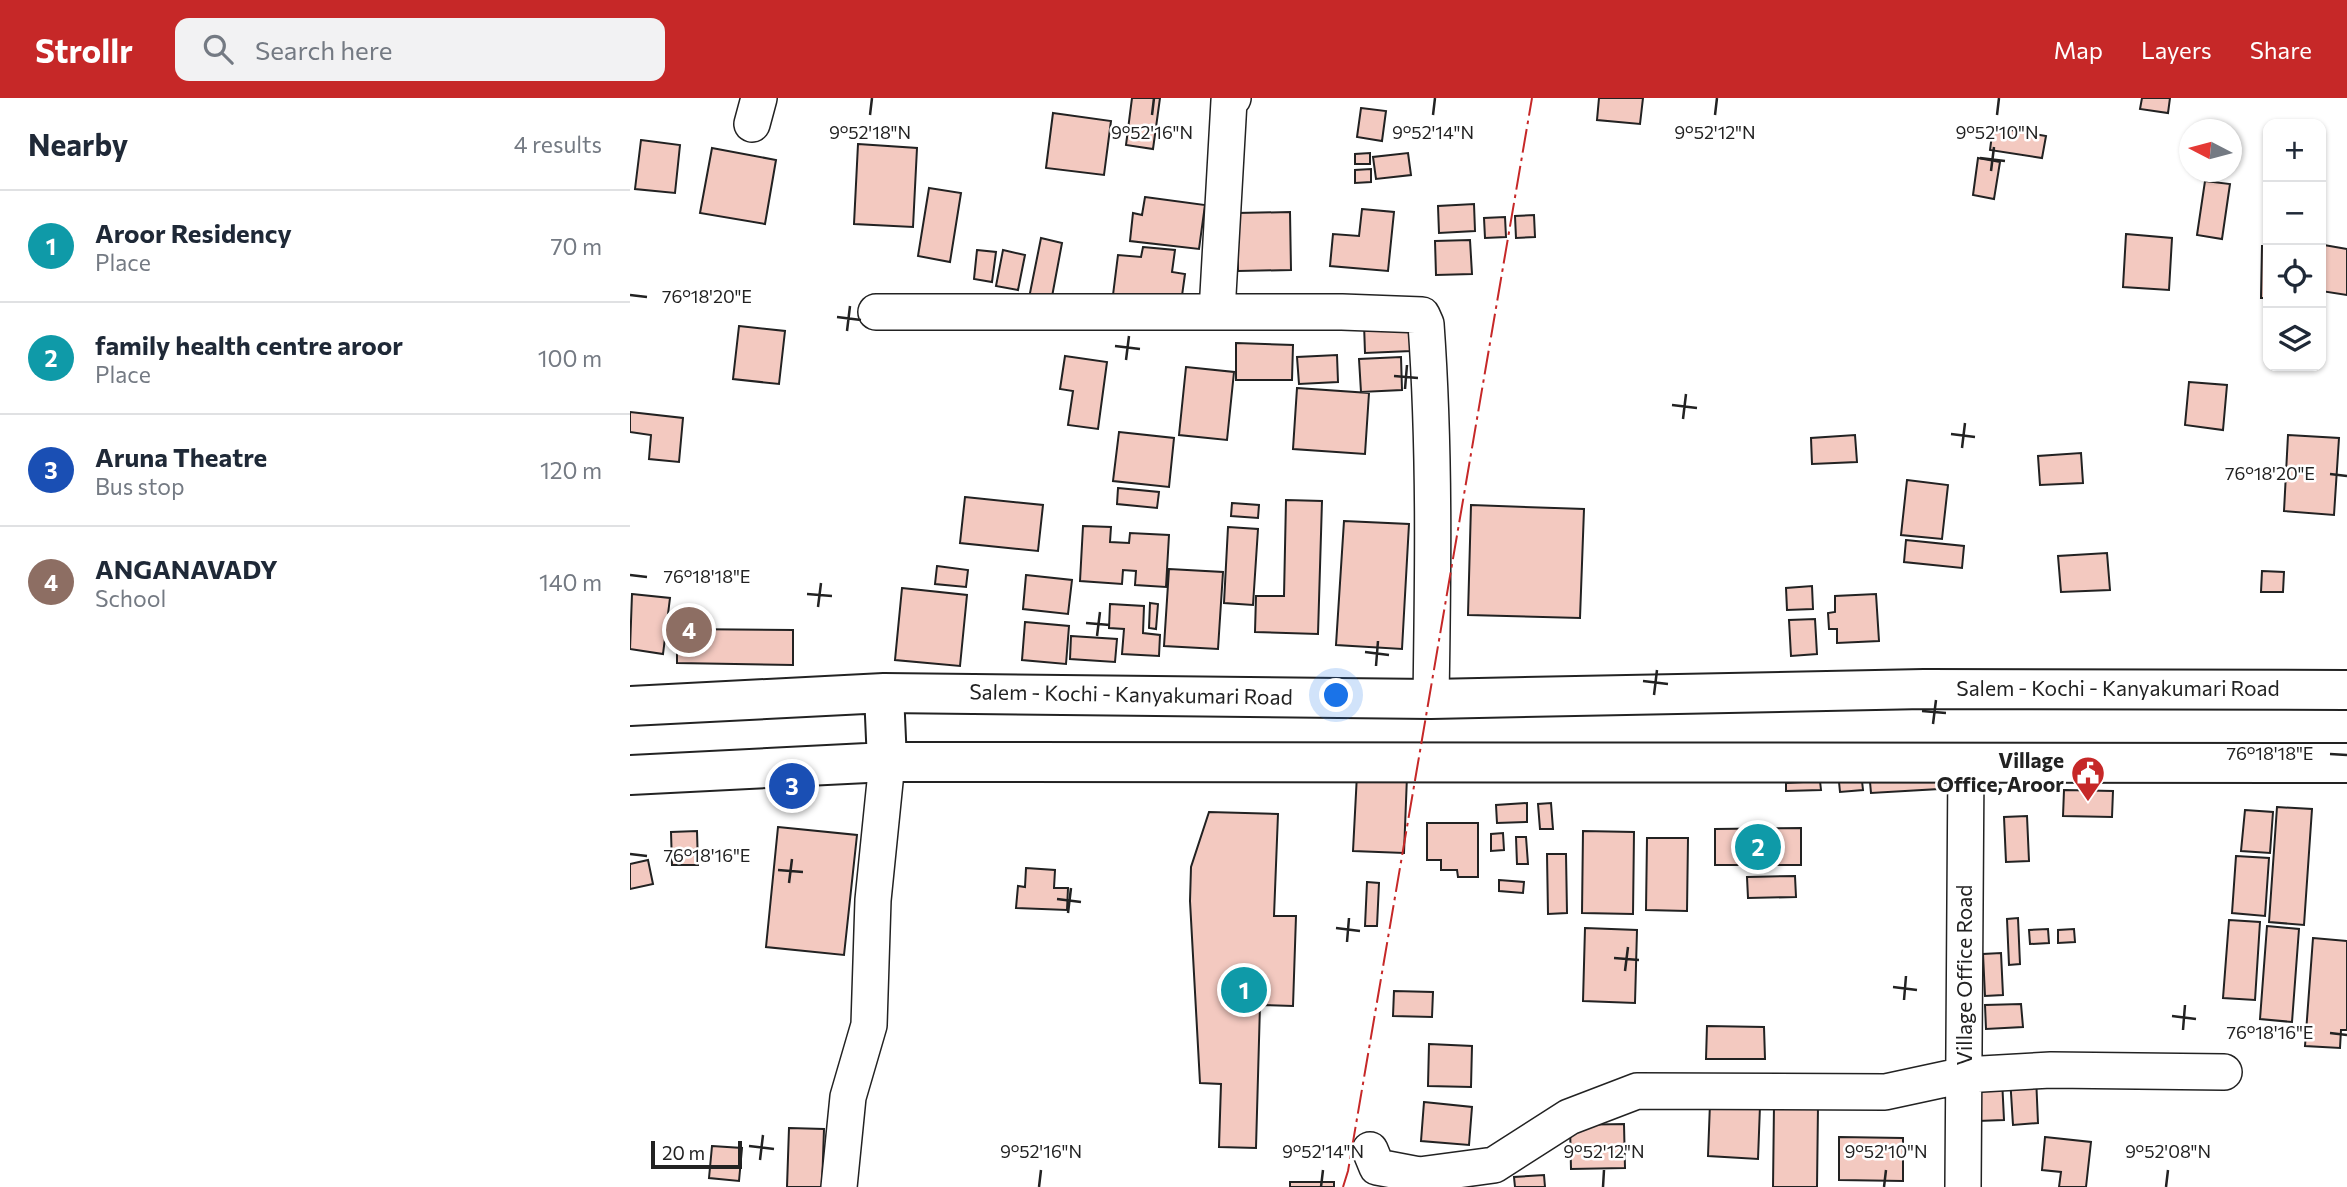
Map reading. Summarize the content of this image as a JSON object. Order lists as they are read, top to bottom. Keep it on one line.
{"streets":{"highway":["Salem - Kochi - Kanyakumari Road"],"street":["Village Office Road"]},"places":{"public building":["Village Office, Aroor"]},"scale_bar":"20 m","north":"left","page":{"header":"Strollr","search":"Search here","nav":["Map","Layers","Share"],"heading":["Nearby","4 results"],"map_buttons":["+","−"],"list":[{"mark":"1","name":"Aroor Residency","note":"Place","value":"70 m"},{"mark":"2","name":"family health centre aroor","note":"Place","value":"100 m"},{"mark":"3","name":"Aruna Theatre","note":"Bus stop","value":"120 m"},{"mark":"4","name":"ANGANAVADY","note":"School","value":"140 m"}],"pins":["4","3","2","1"],"scale":"20 m"},"coordinates":["9°52'18\"N","9°52'16\"N","9°52'14\"N","9°52'12\"N","9°52'10\"N","76°18'20\"E","76°18'18\"E","76°18'16\"E","9°52'08\"N"]}
